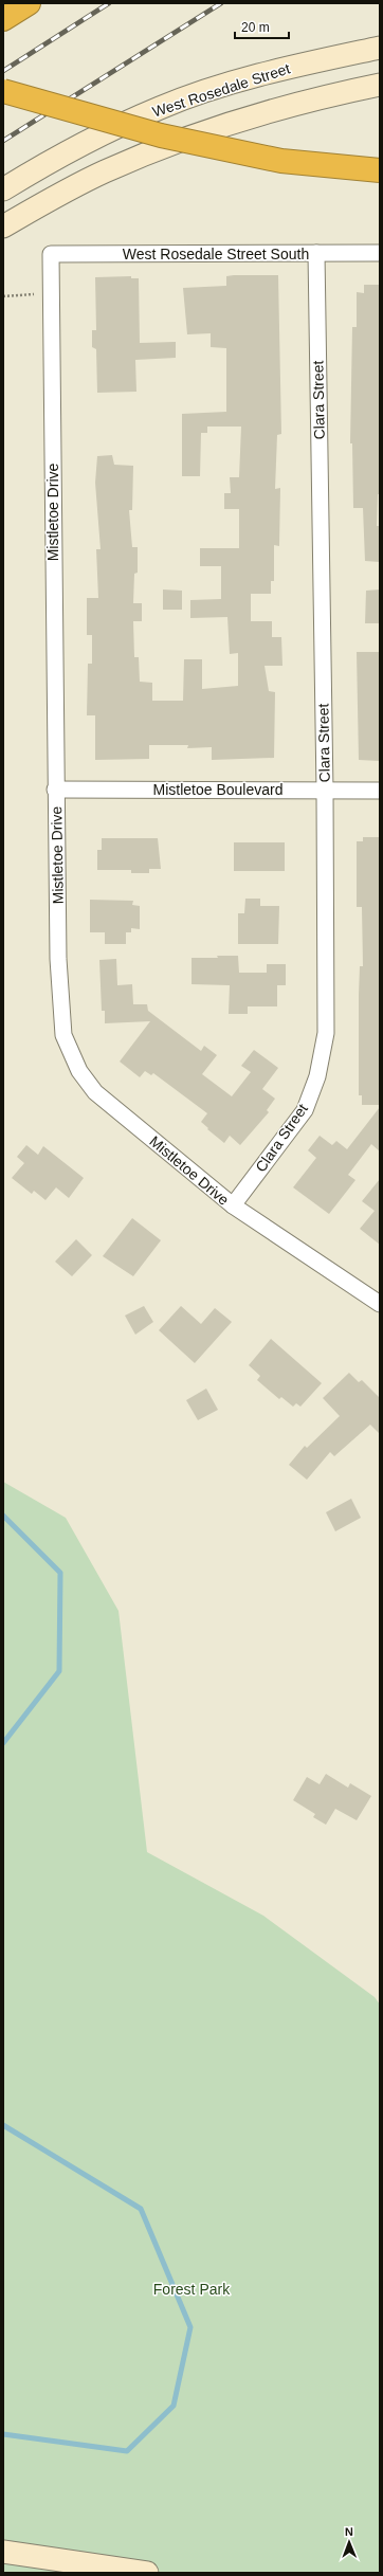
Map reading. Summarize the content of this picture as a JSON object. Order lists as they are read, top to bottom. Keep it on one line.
{"streets":{"main road":["West Rosedale Street"],"street":["West Rosedale Street South","Clara Street","Mistletoe Drive","Mistletoe Boulevard"]},"crossings":[["West Rosedale Street South","Clara Street"],["West Rosedale Street South","Mistletoe Drive"],["Clara Street","Mistletoe Drive"],["Clara Street","Mistletoe Boulevard"],["Mistletoe Drive","Mistletoe Boulevard"]],"parks":["Forest Park"],"scale_bar":"20 m","north":"top"}
